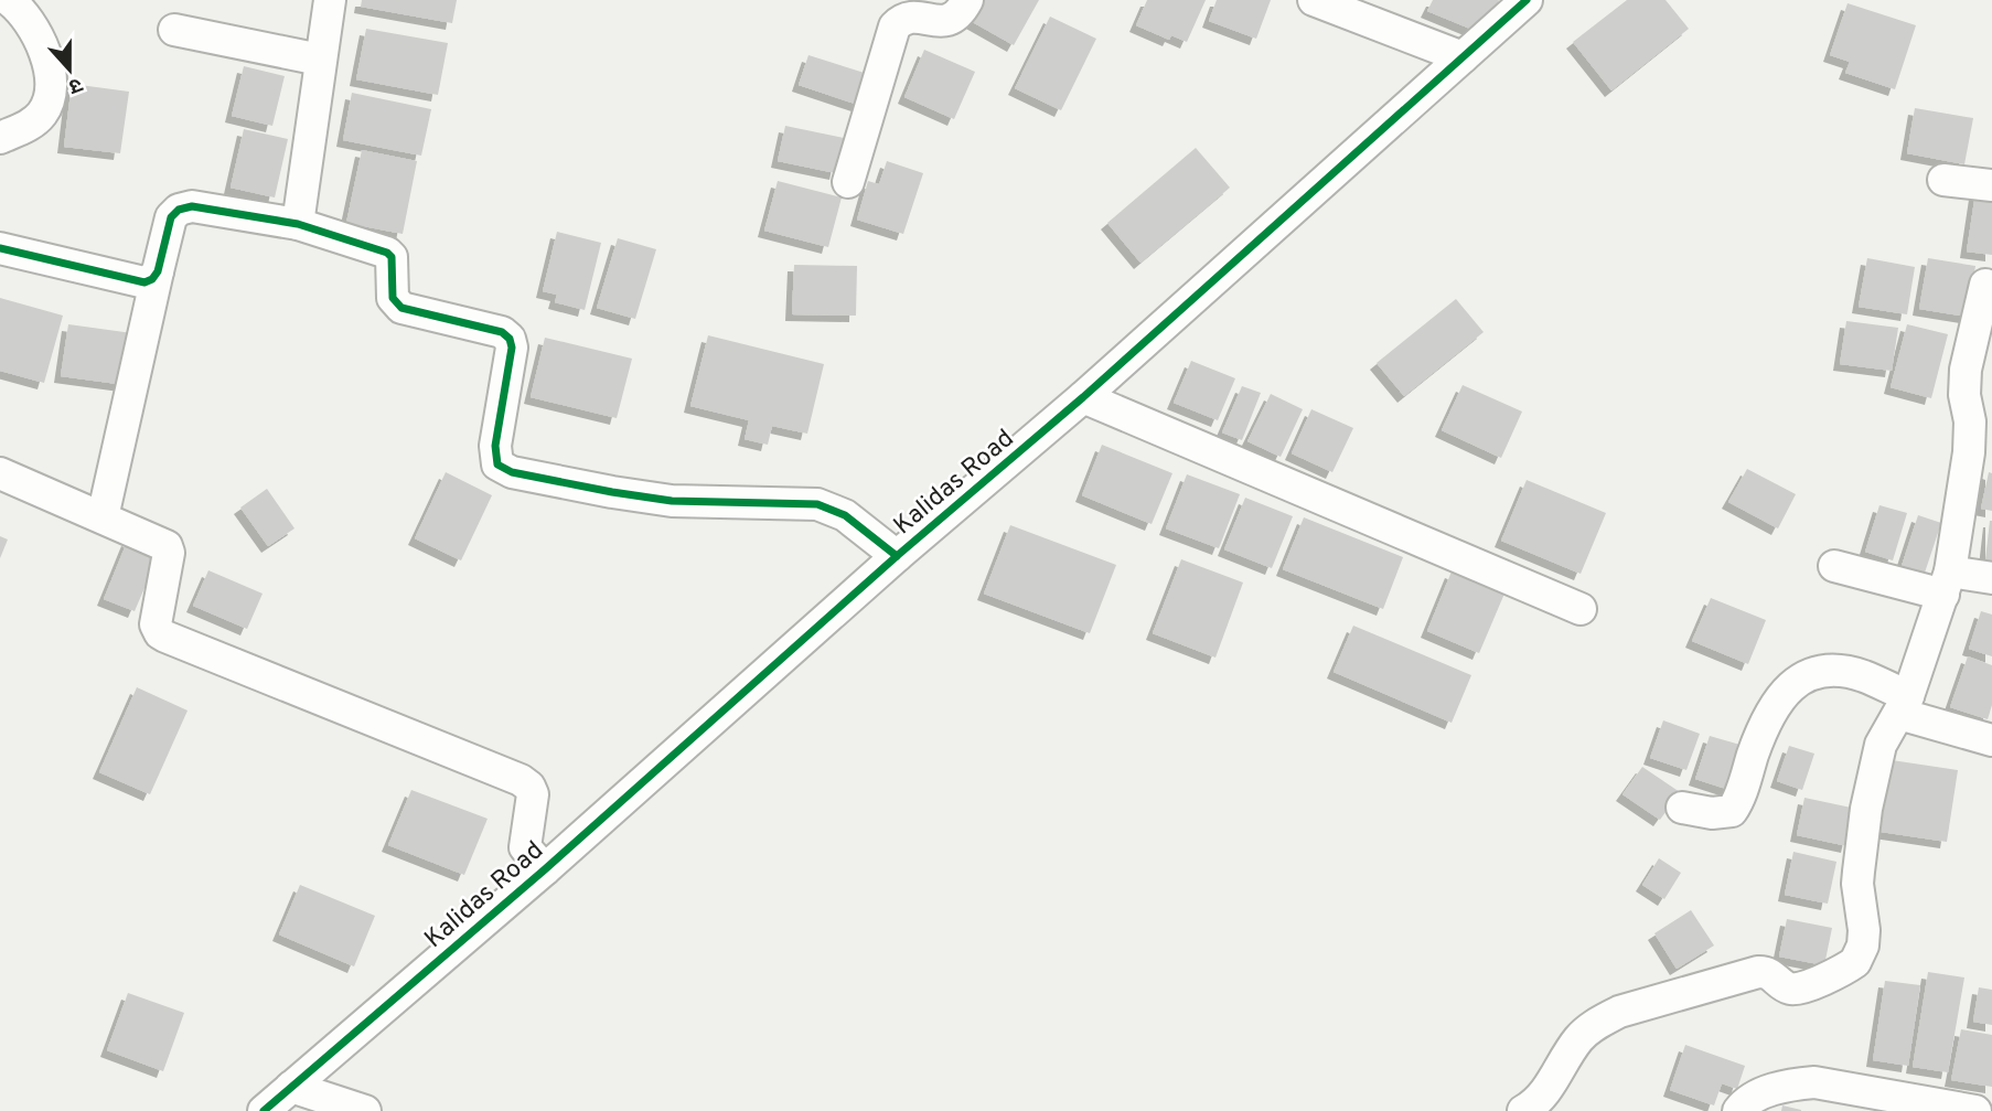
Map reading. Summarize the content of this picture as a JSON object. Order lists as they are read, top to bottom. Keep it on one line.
{"streets":{"street":["Kalidas Road"]},"north":"bottom"}
